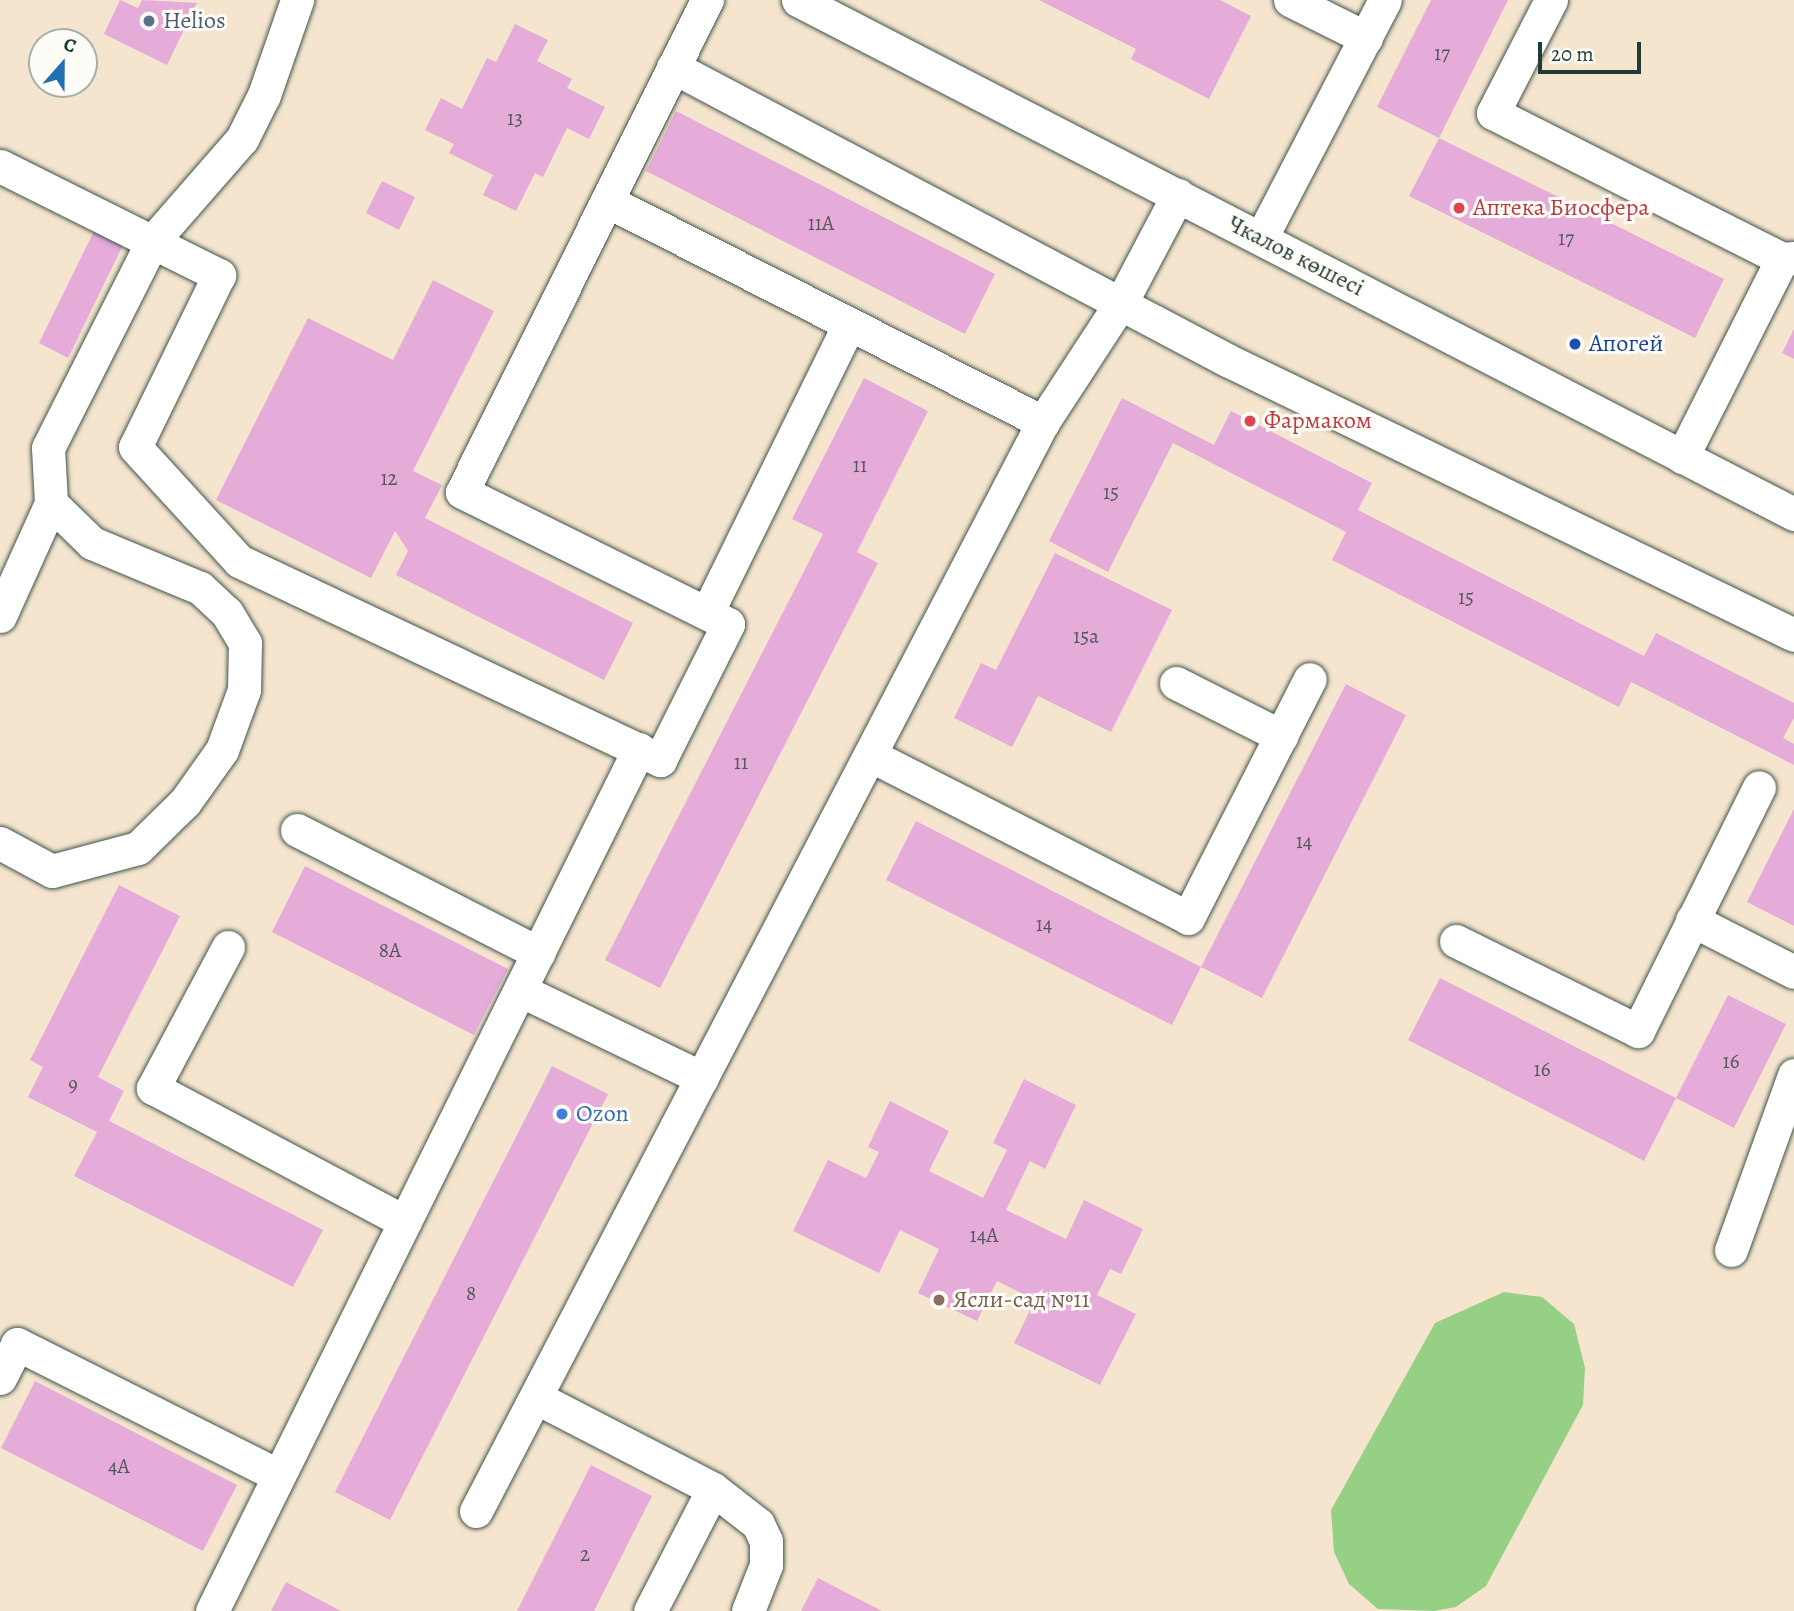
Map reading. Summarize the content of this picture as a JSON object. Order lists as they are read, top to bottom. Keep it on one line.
{"streets":{"street":["Чкалов көшесі"]},"places":["Helios","Аптека Биосфера","Апогей","Фармаком","Ozon","Ясли-сад №11"],"house_numbers":["17","13","11А","17","11","12","15","15","15а","11","14","14","8А","16","16","9","14А","8","4А","2"],"scale_bar":"20 m","north":"top"}
